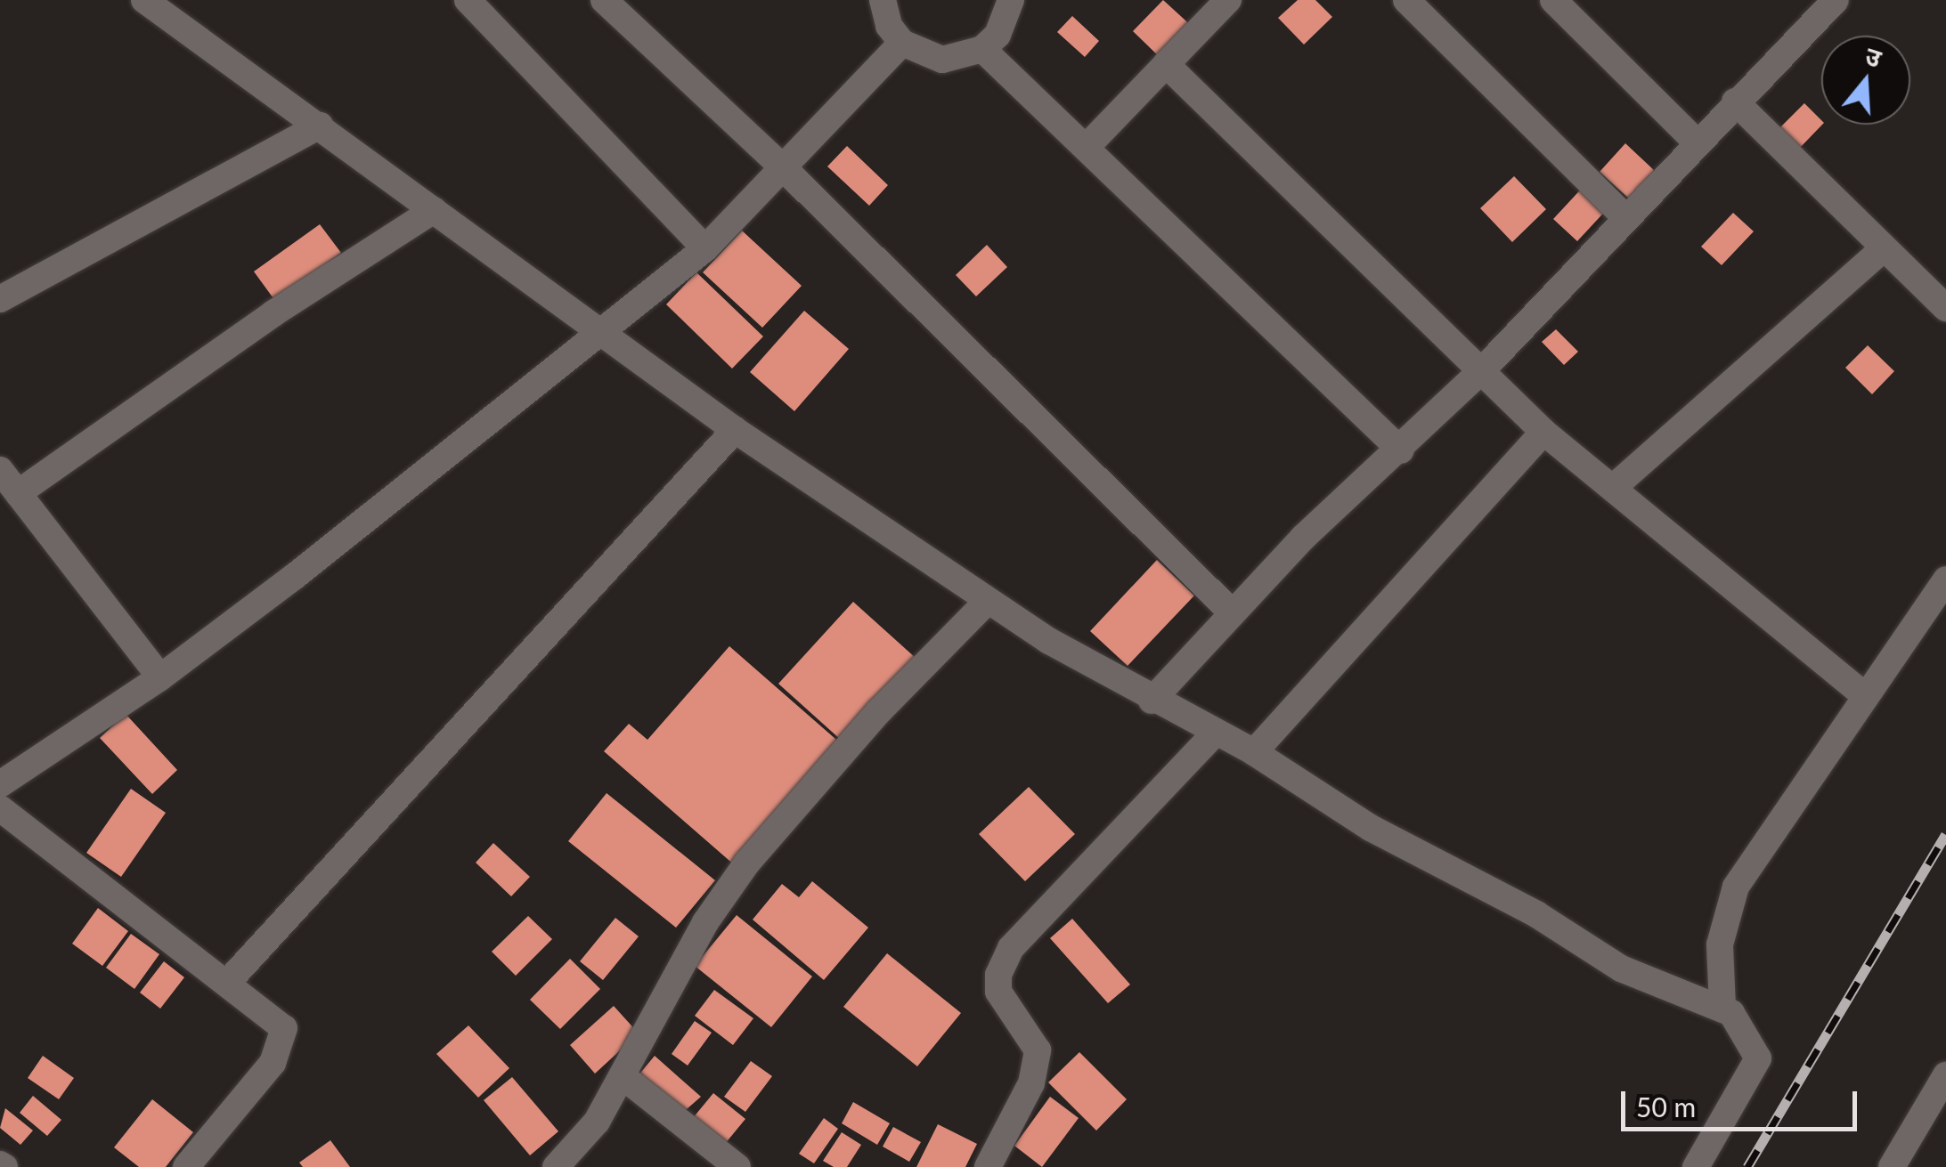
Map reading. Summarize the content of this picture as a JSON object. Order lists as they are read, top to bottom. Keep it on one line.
{"scale_bar":"50 m","north":"top"}
